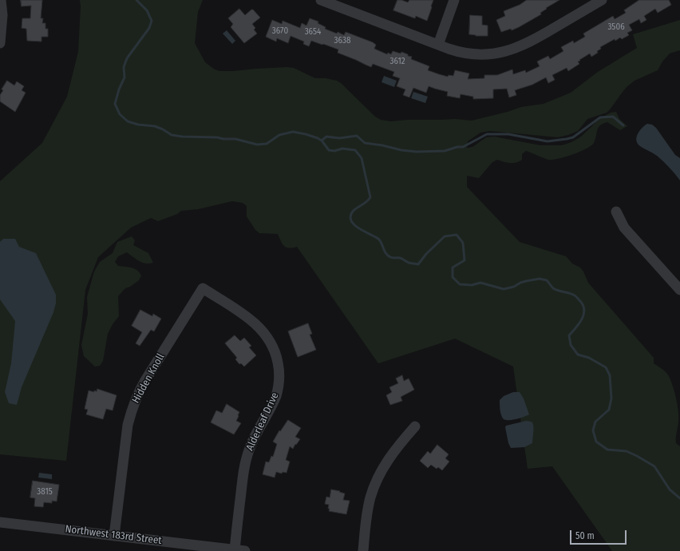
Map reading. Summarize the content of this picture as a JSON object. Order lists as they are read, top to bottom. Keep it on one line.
{"streets":{"street":["Hidden Knoll","Alderleaf Drive","Northwest 183rd Street"]},"crossings":[["Hidden Knoll","Alderleaf Drive"],["Hidden Knoll","Northwest 183rd Street"],["Alderleaf Drive","Northwest 183rd Street"]],"house_numbers":["3506","3670","3654","3638","3612","3815"],"scale_bar":"50 m"}
